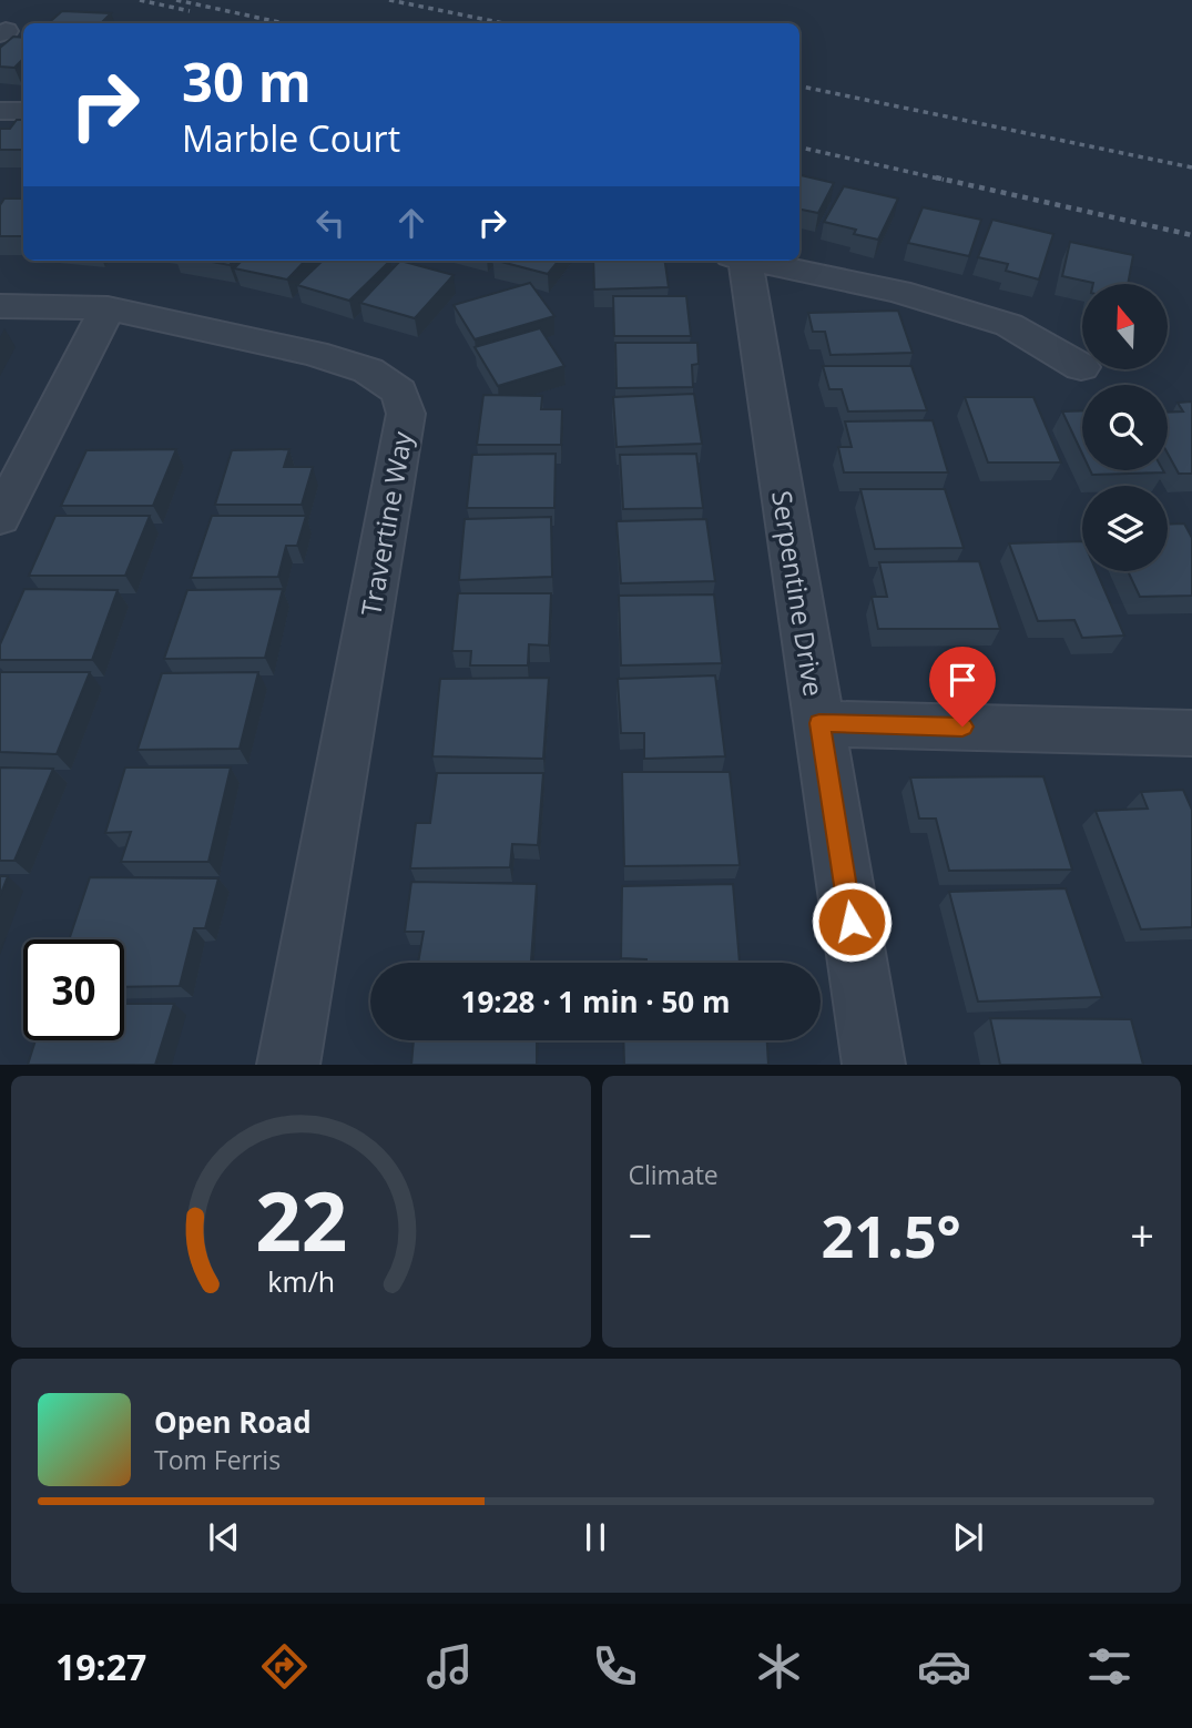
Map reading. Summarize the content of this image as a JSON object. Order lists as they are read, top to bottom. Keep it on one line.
{"streets":{"street":["Travertine Way","Serpentine Drive"]},"north":"top","page":{"turn":["30 m","Marble Court"],"limit":"30","trip":"19:28 · 1 min · 50 m","tile":"Climate","heat":["−","21.5°","+"],"song":["Open Road","Tom Ferris"],"tabs":"19:27","gauge":["22","km/h"]}}
